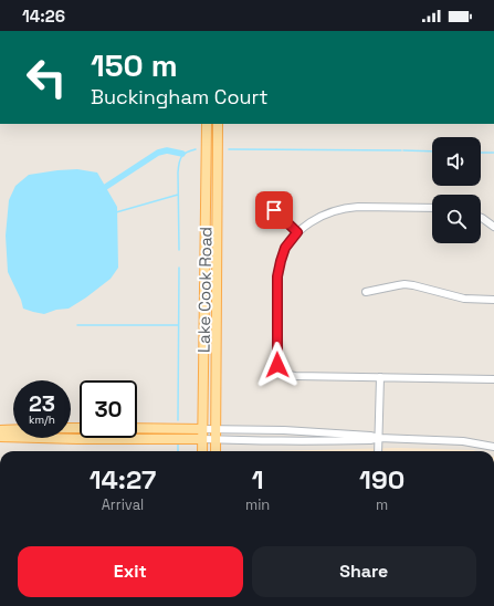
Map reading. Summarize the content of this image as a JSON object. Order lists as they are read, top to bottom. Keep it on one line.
{"streets":{"main road":["Lake Cook Road"]},"page":{"status":"14:26","turn":["150 m","Buckingham Court"],"speed":"23 km/h","limit":"30","eta":["14:27","Arrival","1","min","190","m"],"buttons":["Exit","Share"]}}
